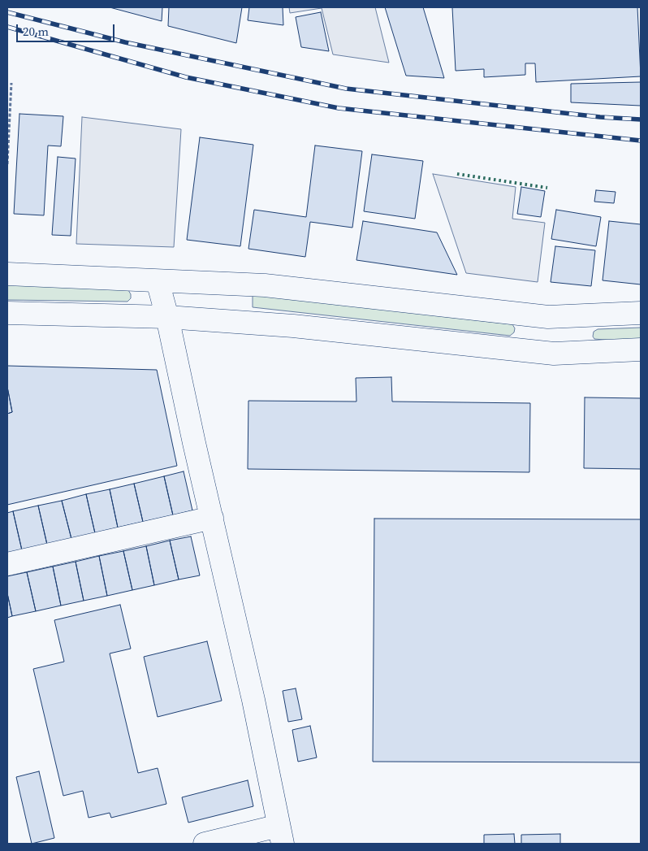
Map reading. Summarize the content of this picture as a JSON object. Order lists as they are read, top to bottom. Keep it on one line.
{"scale_bar":"20 m"}
